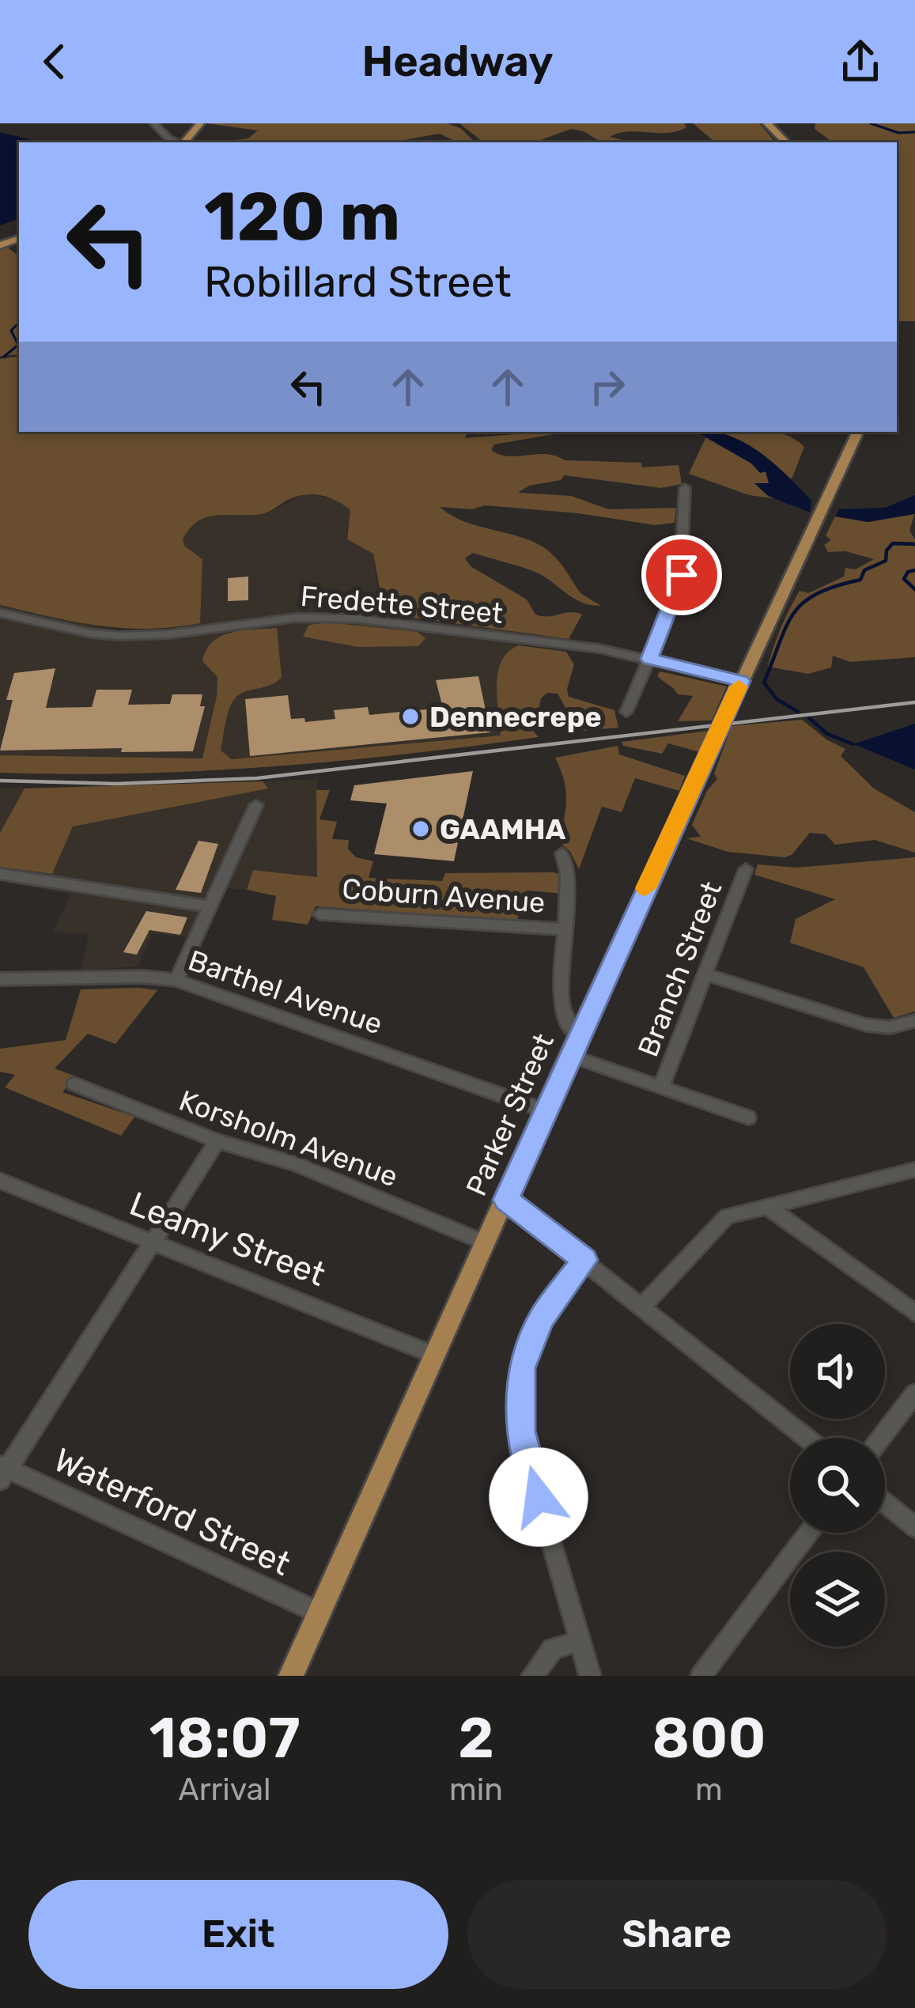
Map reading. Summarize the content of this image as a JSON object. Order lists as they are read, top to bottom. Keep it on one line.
{"streets":{"main road":["Parker Street"],"street":["Fredette Street","Coburn Avenue","Branch Street","Barthel Avenue","Korsholm Avenue","Leamy Street","Waterford Street"]},"crossings":[["Fredette Street","Parker Street"],["Barthel Avenue","Parker Street"],["Parker Street","Korsholm Avenue"],["Parker Street","Leamy Street"],["Parker Street","Waterford Street"]],"places":["Dennecrepe","GAAMHA"],"page":{"header":"Headway","turn":["120 m","Robillard Street"],"eta":["18:07","Arrival","2","min","800","m"],"buttons":["Exit","Share"]}}
